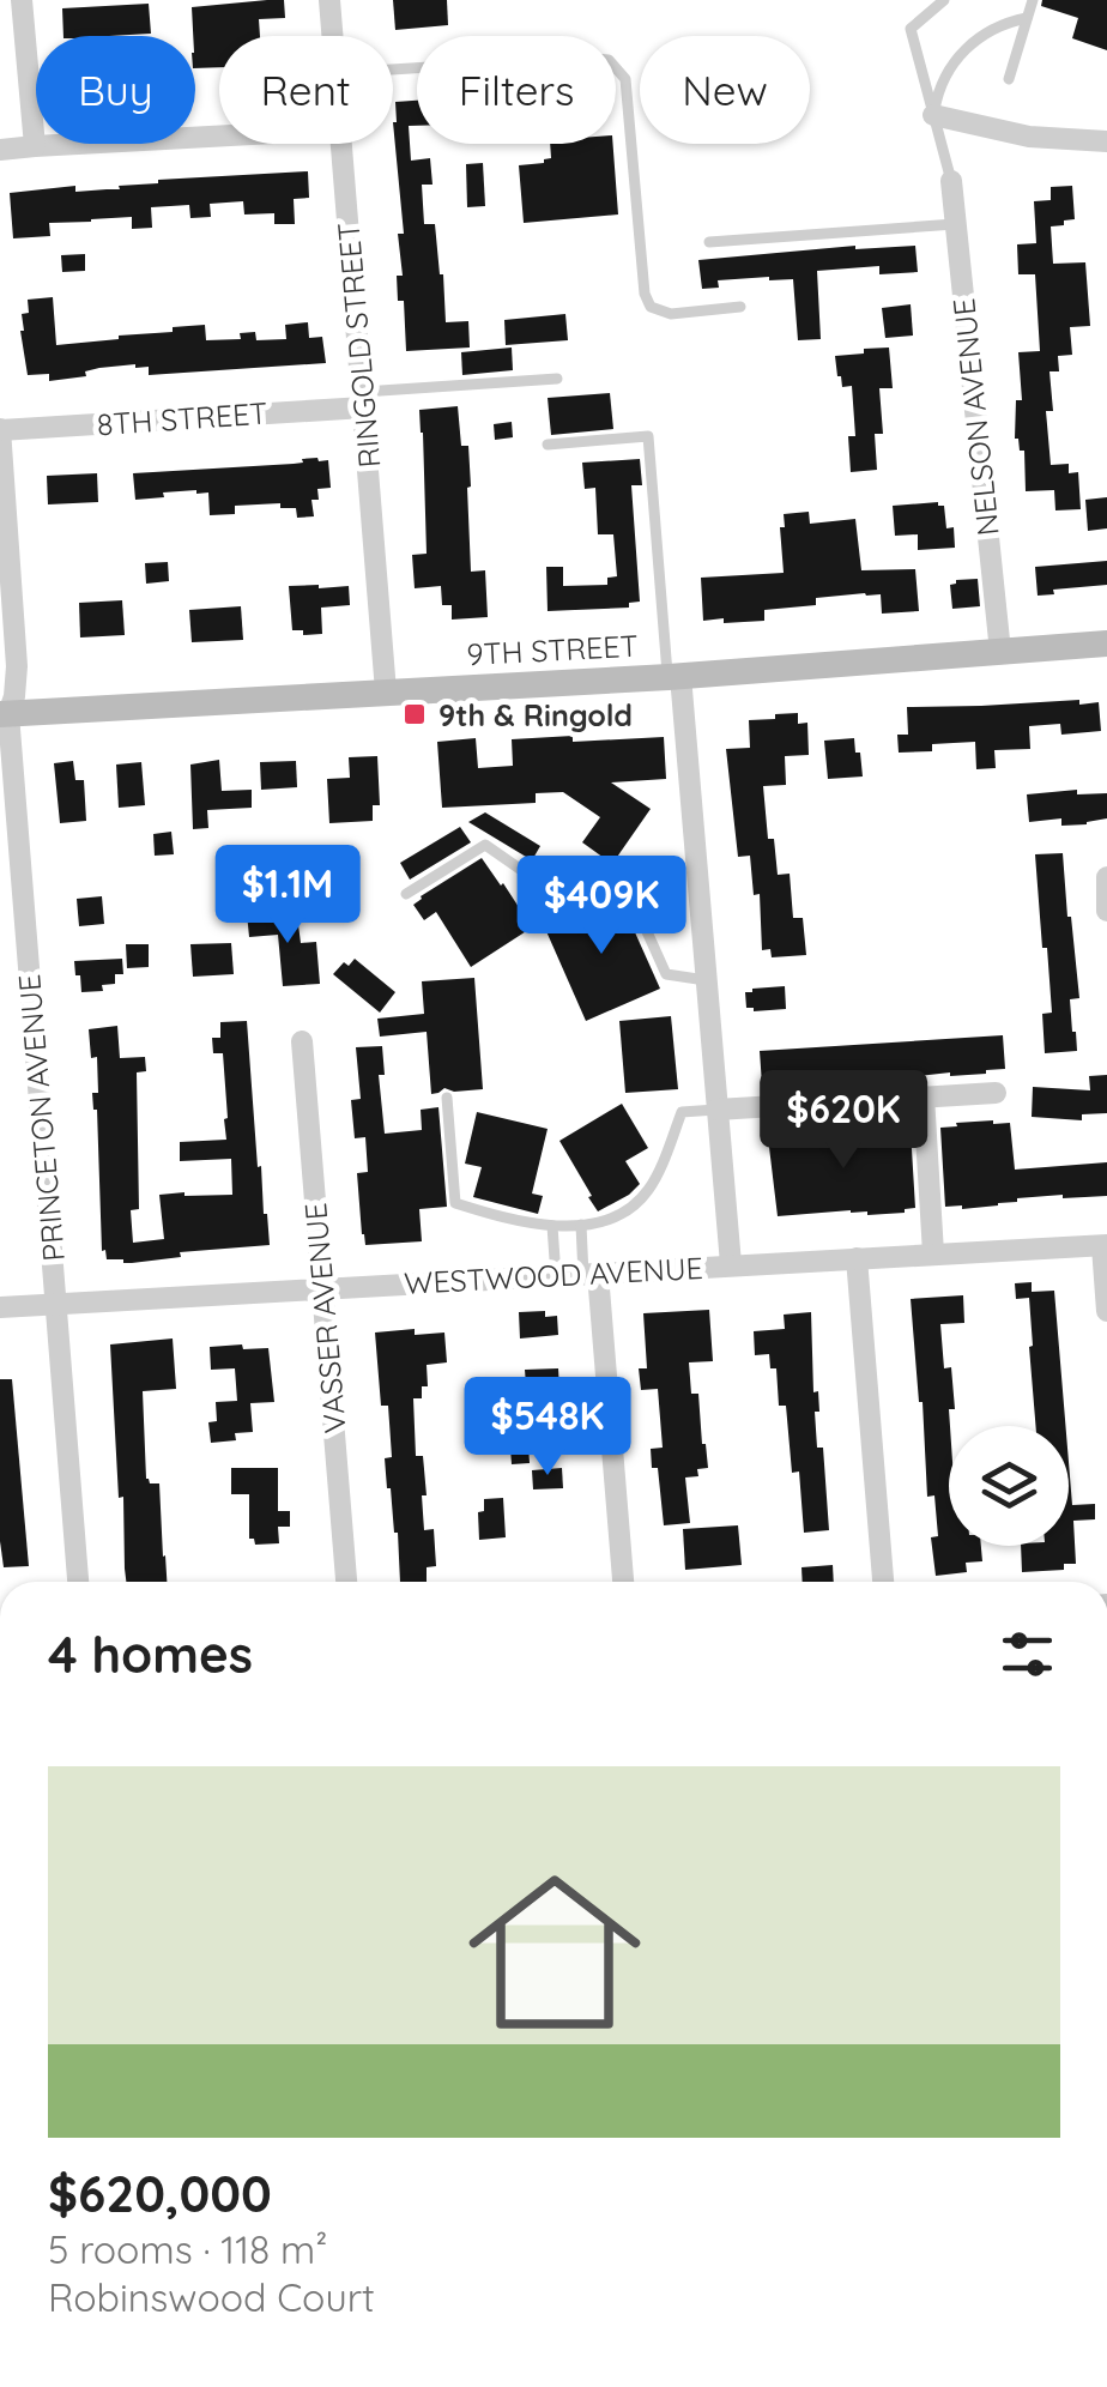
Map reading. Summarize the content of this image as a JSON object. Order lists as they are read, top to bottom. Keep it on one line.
{"streets":{"street":["RINGOLD STREET","NELSON AVENUE","8TH STREET","9TH STREET","PRINCETON AVENUE","WESTWOOD AVENUE","VASSER AVENUE"]},"crossings":[["RINGOLD STREET","8TH STREET"],["RINGOLD STREET","9TH STREET"],["NELSON AVENUE","9TH STREET"],["8TH STREET","PRINCETON AVENUE"],["9TH STREET","PRINCETON AVENUE"],["PRINCETON AVENUE","WESTWOOD AVENUE"],["WESTWOOD AVENUE","VASSER AVENUE"]],"places":{"transit":["9th & Ringold"]},"page":{"chip":["Buy","Rent","Filters","New"],"price":["$1.1M","$409K","$620K","$548K"],"heading":"4 homes","list":[{"name":"$620,000","note":"5 rooms · 118 m² · Robinswood Court"}]}}
